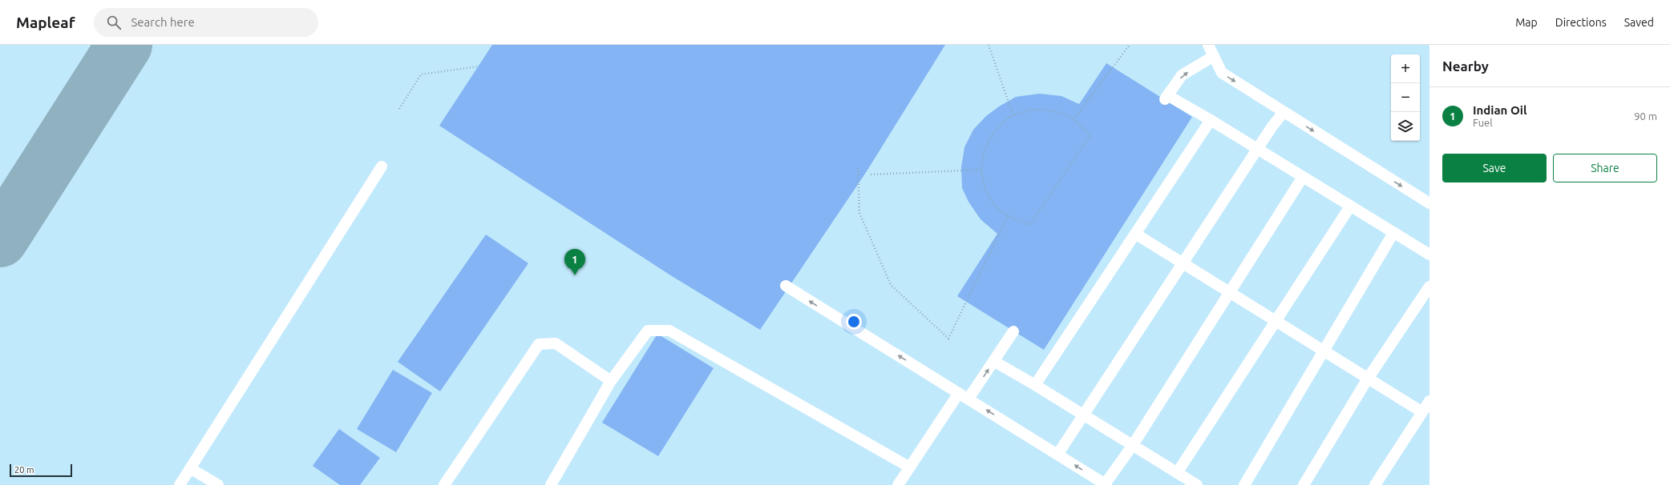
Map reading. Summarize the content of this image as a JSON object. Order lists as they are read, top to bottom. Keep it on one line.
{"scale_bar":"20 m","page":{"header":"Mapleaf","search":"Search here","nav":["Map","Directions","Saved"],"heading":"Nearby","map_buttons":["+","−"],"list":[{"mark":"1","name":"Indian Oil","note":"Fuel","value":"90 m"}],"buttons":["Save","Share"],"pins":"1","scale":"20 m"}}
